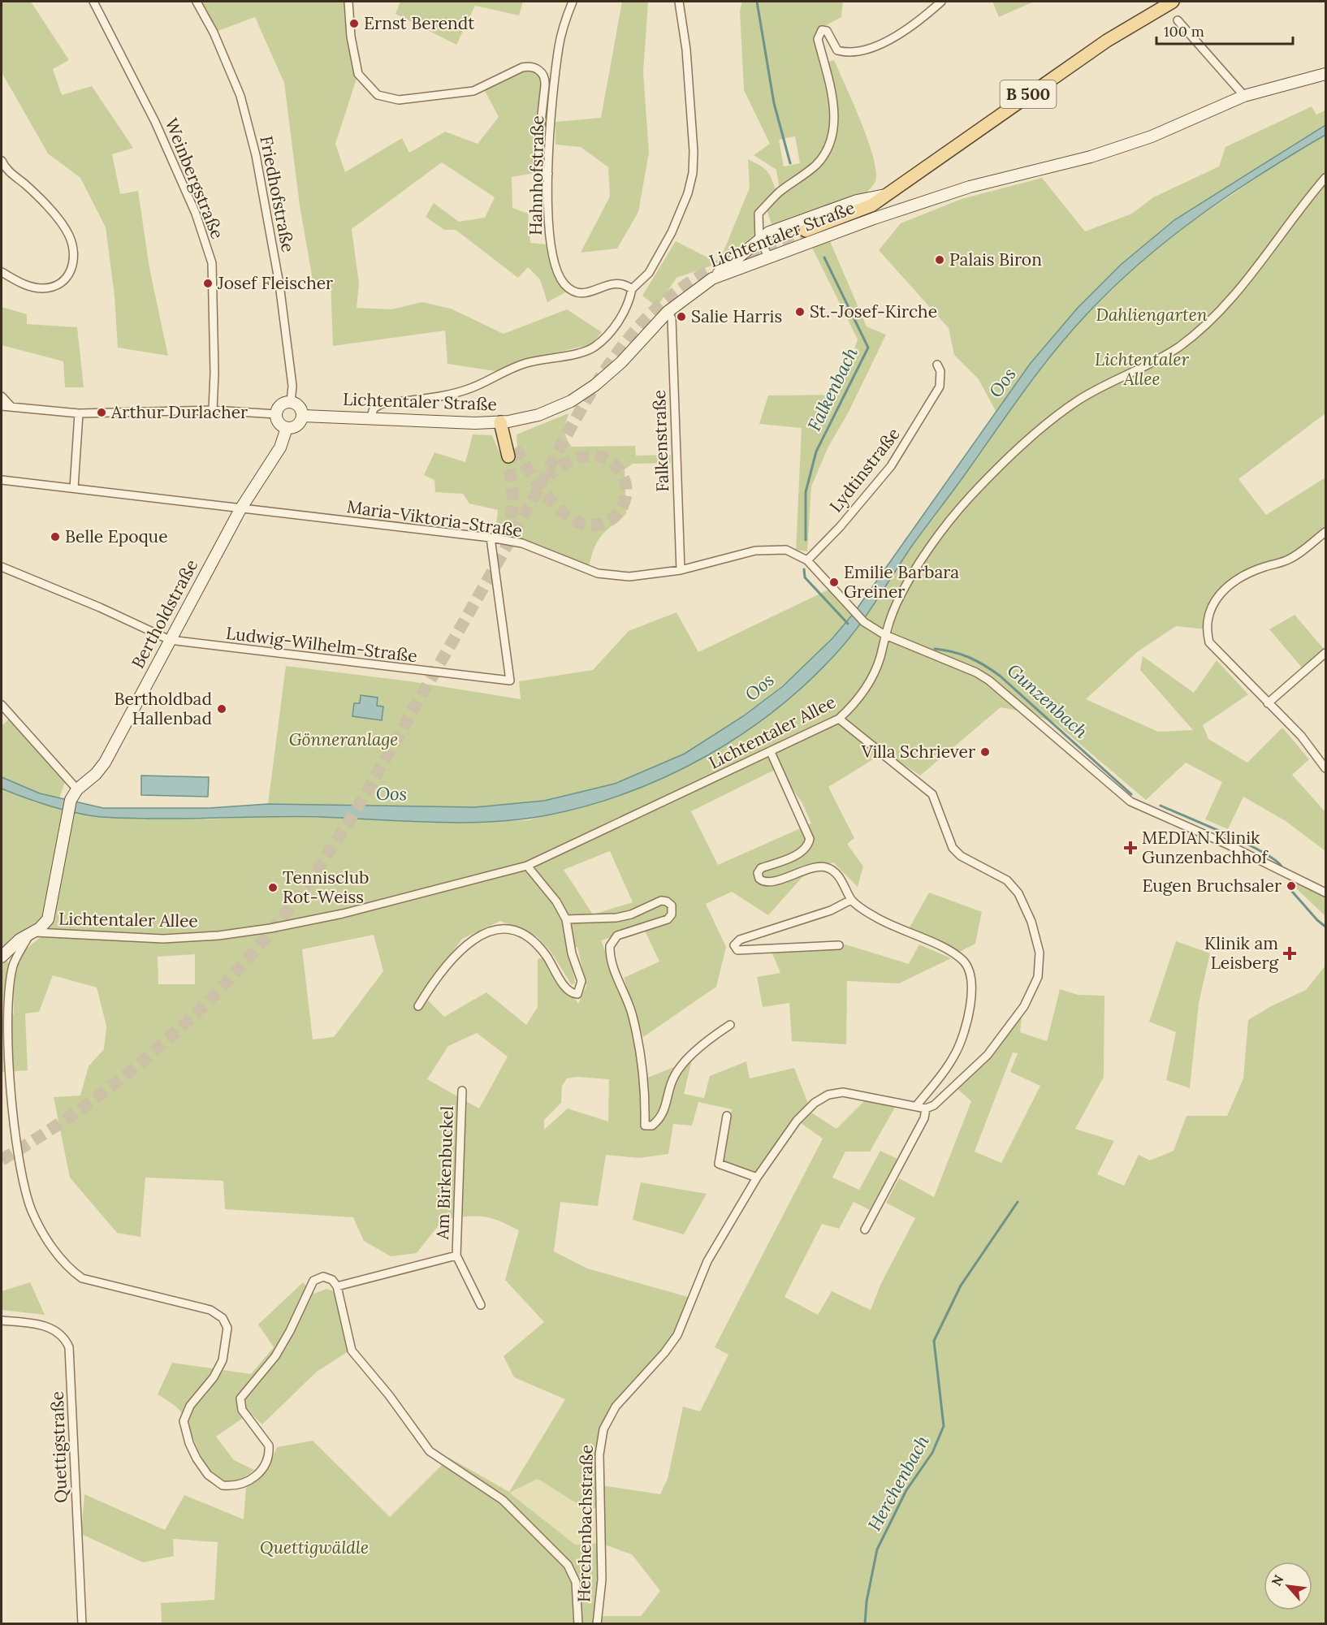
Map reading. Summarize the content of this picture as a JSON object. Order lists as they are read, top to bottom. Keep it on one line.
{"streets":{"main road":["B 500","Lichtentaler Straße","Bertholdstraße"],"street":["Hahnhofstraße","Weinbergstraße","Friedhofstraße","Falkenstraße","Lydtinstraße","Maria-Viktoria-Straße","Ludwig-Wilhelm-Straße","Lichtentaler Allee","Am Birkenbuckel","Quettigstraße","Herchenbachstraße"]},"crossings":[["Friedhofstraße","Lichtentaler Straße"],["Friedhofstraße","Bertholdstraße"],["Lichtentaler Straße","Falkenstraße"],["Lichtentaler Straße","Bertholdstraße"],["Falkenstraße","Maria-Viktoria-Straße"],["Lydtinstraße","Maria-Viktoria-Straße"],["Maria-Viktoria-Straße","Bertholdstraße"],["Maria-Viktoria-Straße","Ludwig-Wilhelm-Straße"],["Maria-Viktoria-Straße","Lichtentaler Allee"],["Bertholdstraße","Ludwig-Wilhelm-Straße"],["Bertholdstraße","Lichtentaler Allee"]],"water":["Oos","Falkenbach","Gunzenbach","Herchenbach"],"parks":["Dahliengarten","Lichtentaler Allee","Gönneranlage","Quettigwäldle"],"places":{"other":["Ernst Berendt","Palais Biron","Josef Fleischer","St.-Josef-Kirche","Salie Harris","Arthur Durlacher","Belle Epoque","Emilie Barbara Greiner","Bertholdbad Hallenbad","Villa Schriever","Eugen Bruchsaler","Tennisclub Rot-Weiss"],"health":["MEDIAN Klinik Gunzenbachhof","Klinik am Leisberg"]},"scale_bar":"100 m","north":"top left"}
